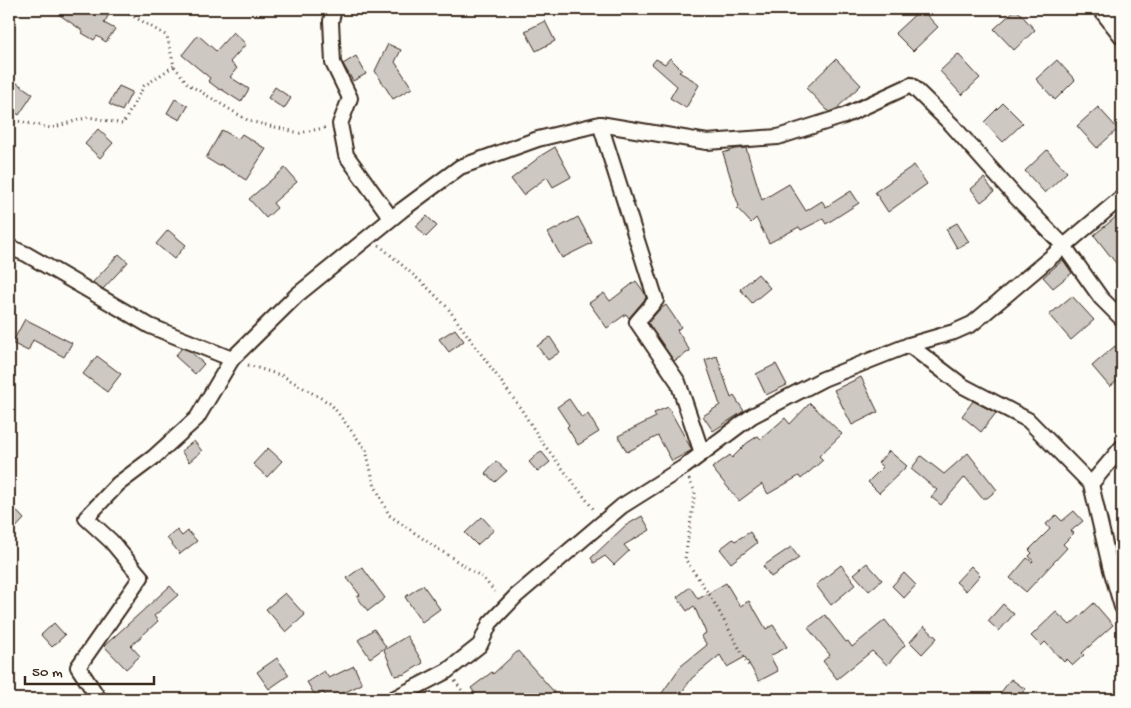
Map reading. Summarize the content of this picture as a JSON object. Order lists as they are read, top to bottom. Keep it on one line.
{"scale_bar":"50 m"}
